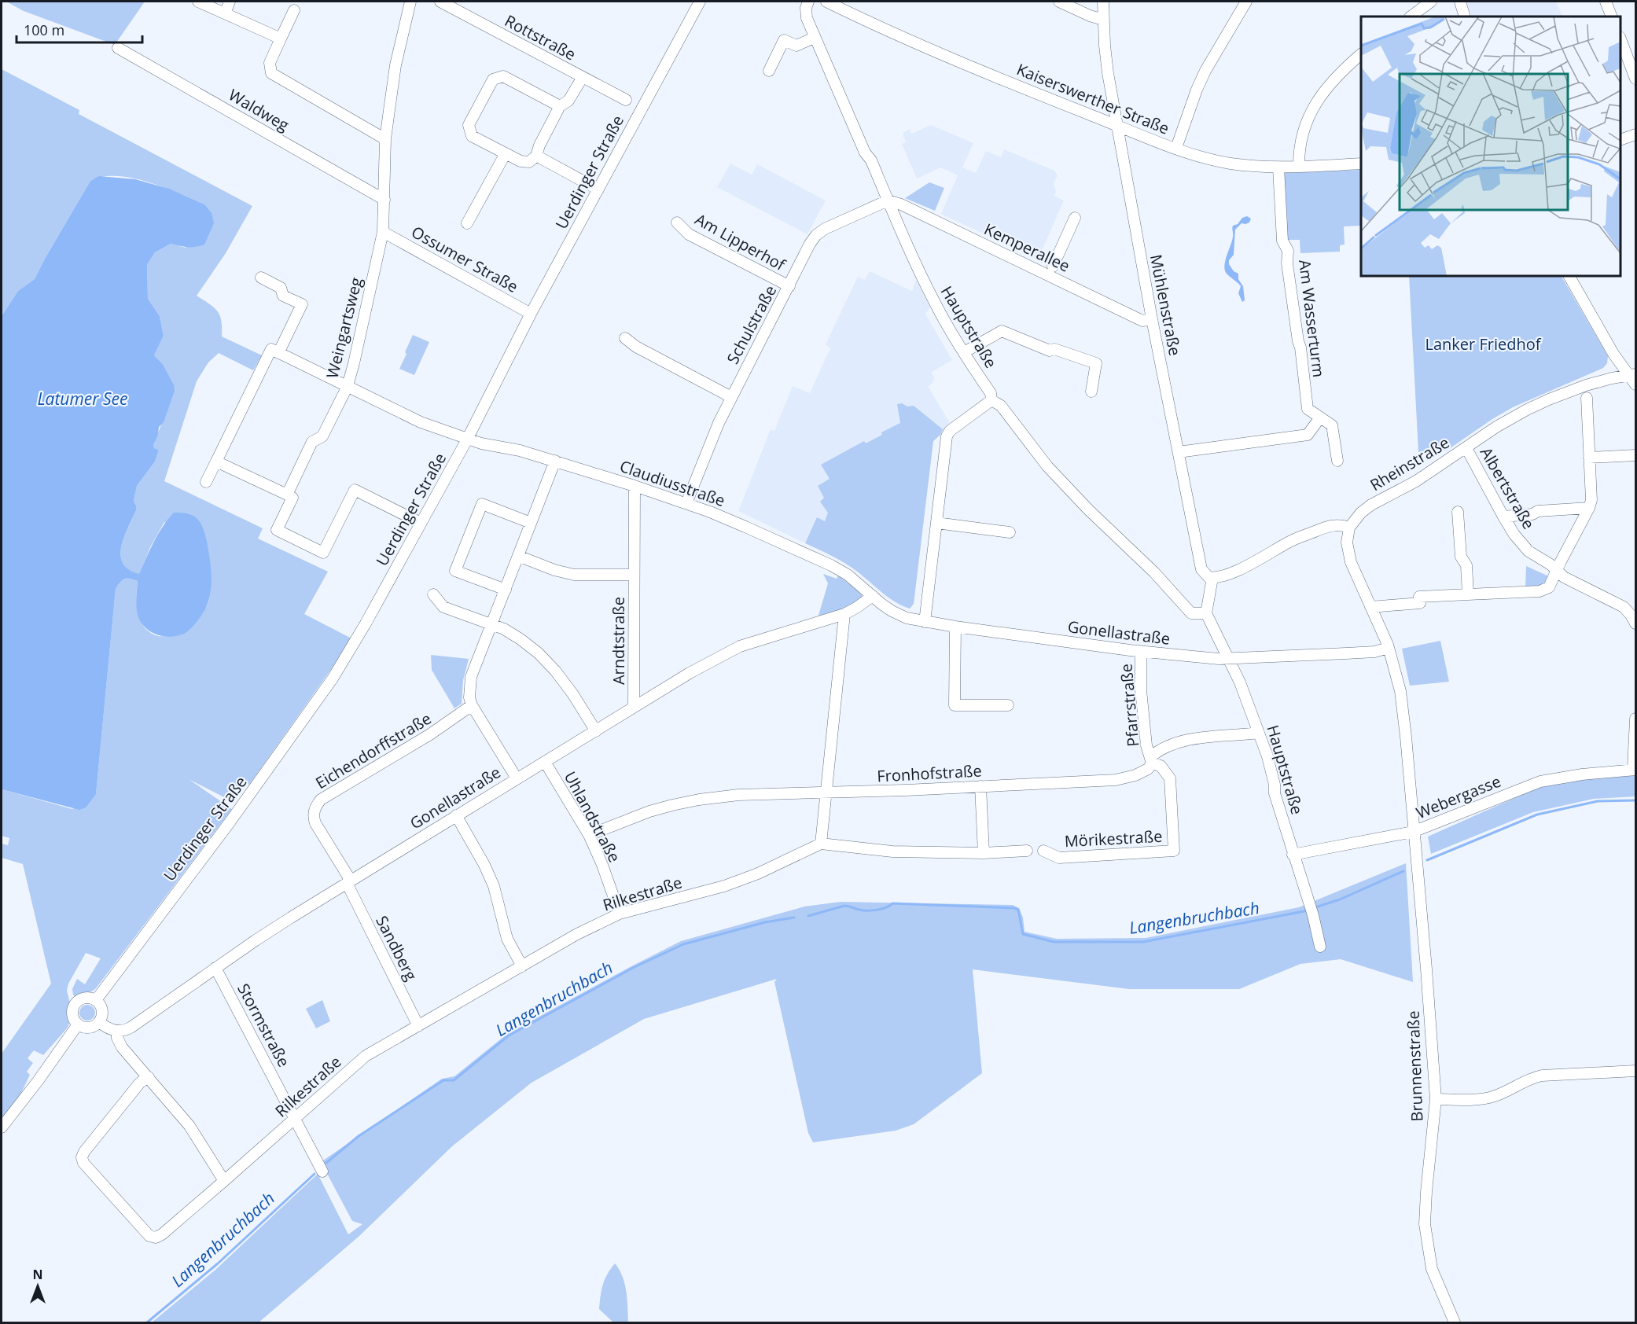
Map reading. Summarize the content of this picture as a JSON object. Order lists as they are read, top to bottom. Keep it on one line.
{"streets":{"street":["Rottstraße","Kaiserswerther Straße","Waldweg","Uerdinger Straße","Am Lipperhof","Kemperallee","Ossumer Straße","Mühlenstraße","Am Wasserturm","Schulstraße","Hauptstraße","Weingartsweg","Rheinstraße","Claudiusstraße","Albertstraße","Gonellastraße","Arndtstraße","Pfarrstraße","Eichendorffstraße","Fronhofstraße","Webergasse","Uhlandstraße","Mörikestraße","Rilkestraße","Sandberg","Stormstraße","Brunnenstraße"]},"crossings":[["Kaiserswerther Straße","Mühlenstraße"],["Kaiserswerther Straße","Am Wasserturm"],["Waldweg","Weingartsweg"],["Uerdinger Straße","Ossumer Straße"],["Uerdinger Straße","Weingartsweg"],["Uerdinger Straße","Claudiusstraße"],["Am Lipperhof","Schulstraße"],["Kemperallee","Mühlenstraße"],["Kemperallee","Schulstraße"],["Kemperallee","Hauptstraße"],["Ossumer Straße","Weingartsweg"],["Schulstraße","Hauptstraße"],["Schulstraße","Claudiusstraße"],["Hauptstraße","Gonellastraße"],["Hauptstraße","Fronhofstraße"],["Hauptstraße","Webergasse"],["Weingartsweg","Claudiusstraße"],["Rheinstraße","Albertstraße"],["Rheinstraße","Brunnenstraße"],["Claudiusstraße","Gonellastraße"],["Claudiusstraße","Arndtstraße"],["Gonellastraße","Arndtstraße"],["Gonellastraße","Pfarrstraße"],["Gonellastraße","Eichendorffstraße"],["Gonellastraße","Uhlandstraße"],["Gonellastraße","Sandberg"],["Gonellastraße","Stormstraße"],["Gonellastraße","Brunnenstraße"],["Pfarrstraße","Fronhofstraße"],["Pfarrstraße","Mörikestraße"],["Eichendorffstraße","Sandberg"],["Fronhofstraße","Uhlandstraße"],["Fronhofstraße","Mörikestraße"],["Webergasse","Brunnenstraße"],["Uhlandstraße","Rilkestraße"],["Rilkestraße","Sandberg"],["Rilkestraße","Stormstraße"]],"water":["Latumer See","Langenbruchbach"],"parks":["Lanker Friedhof"],"scale_bar":"100 m","north":"top"}
